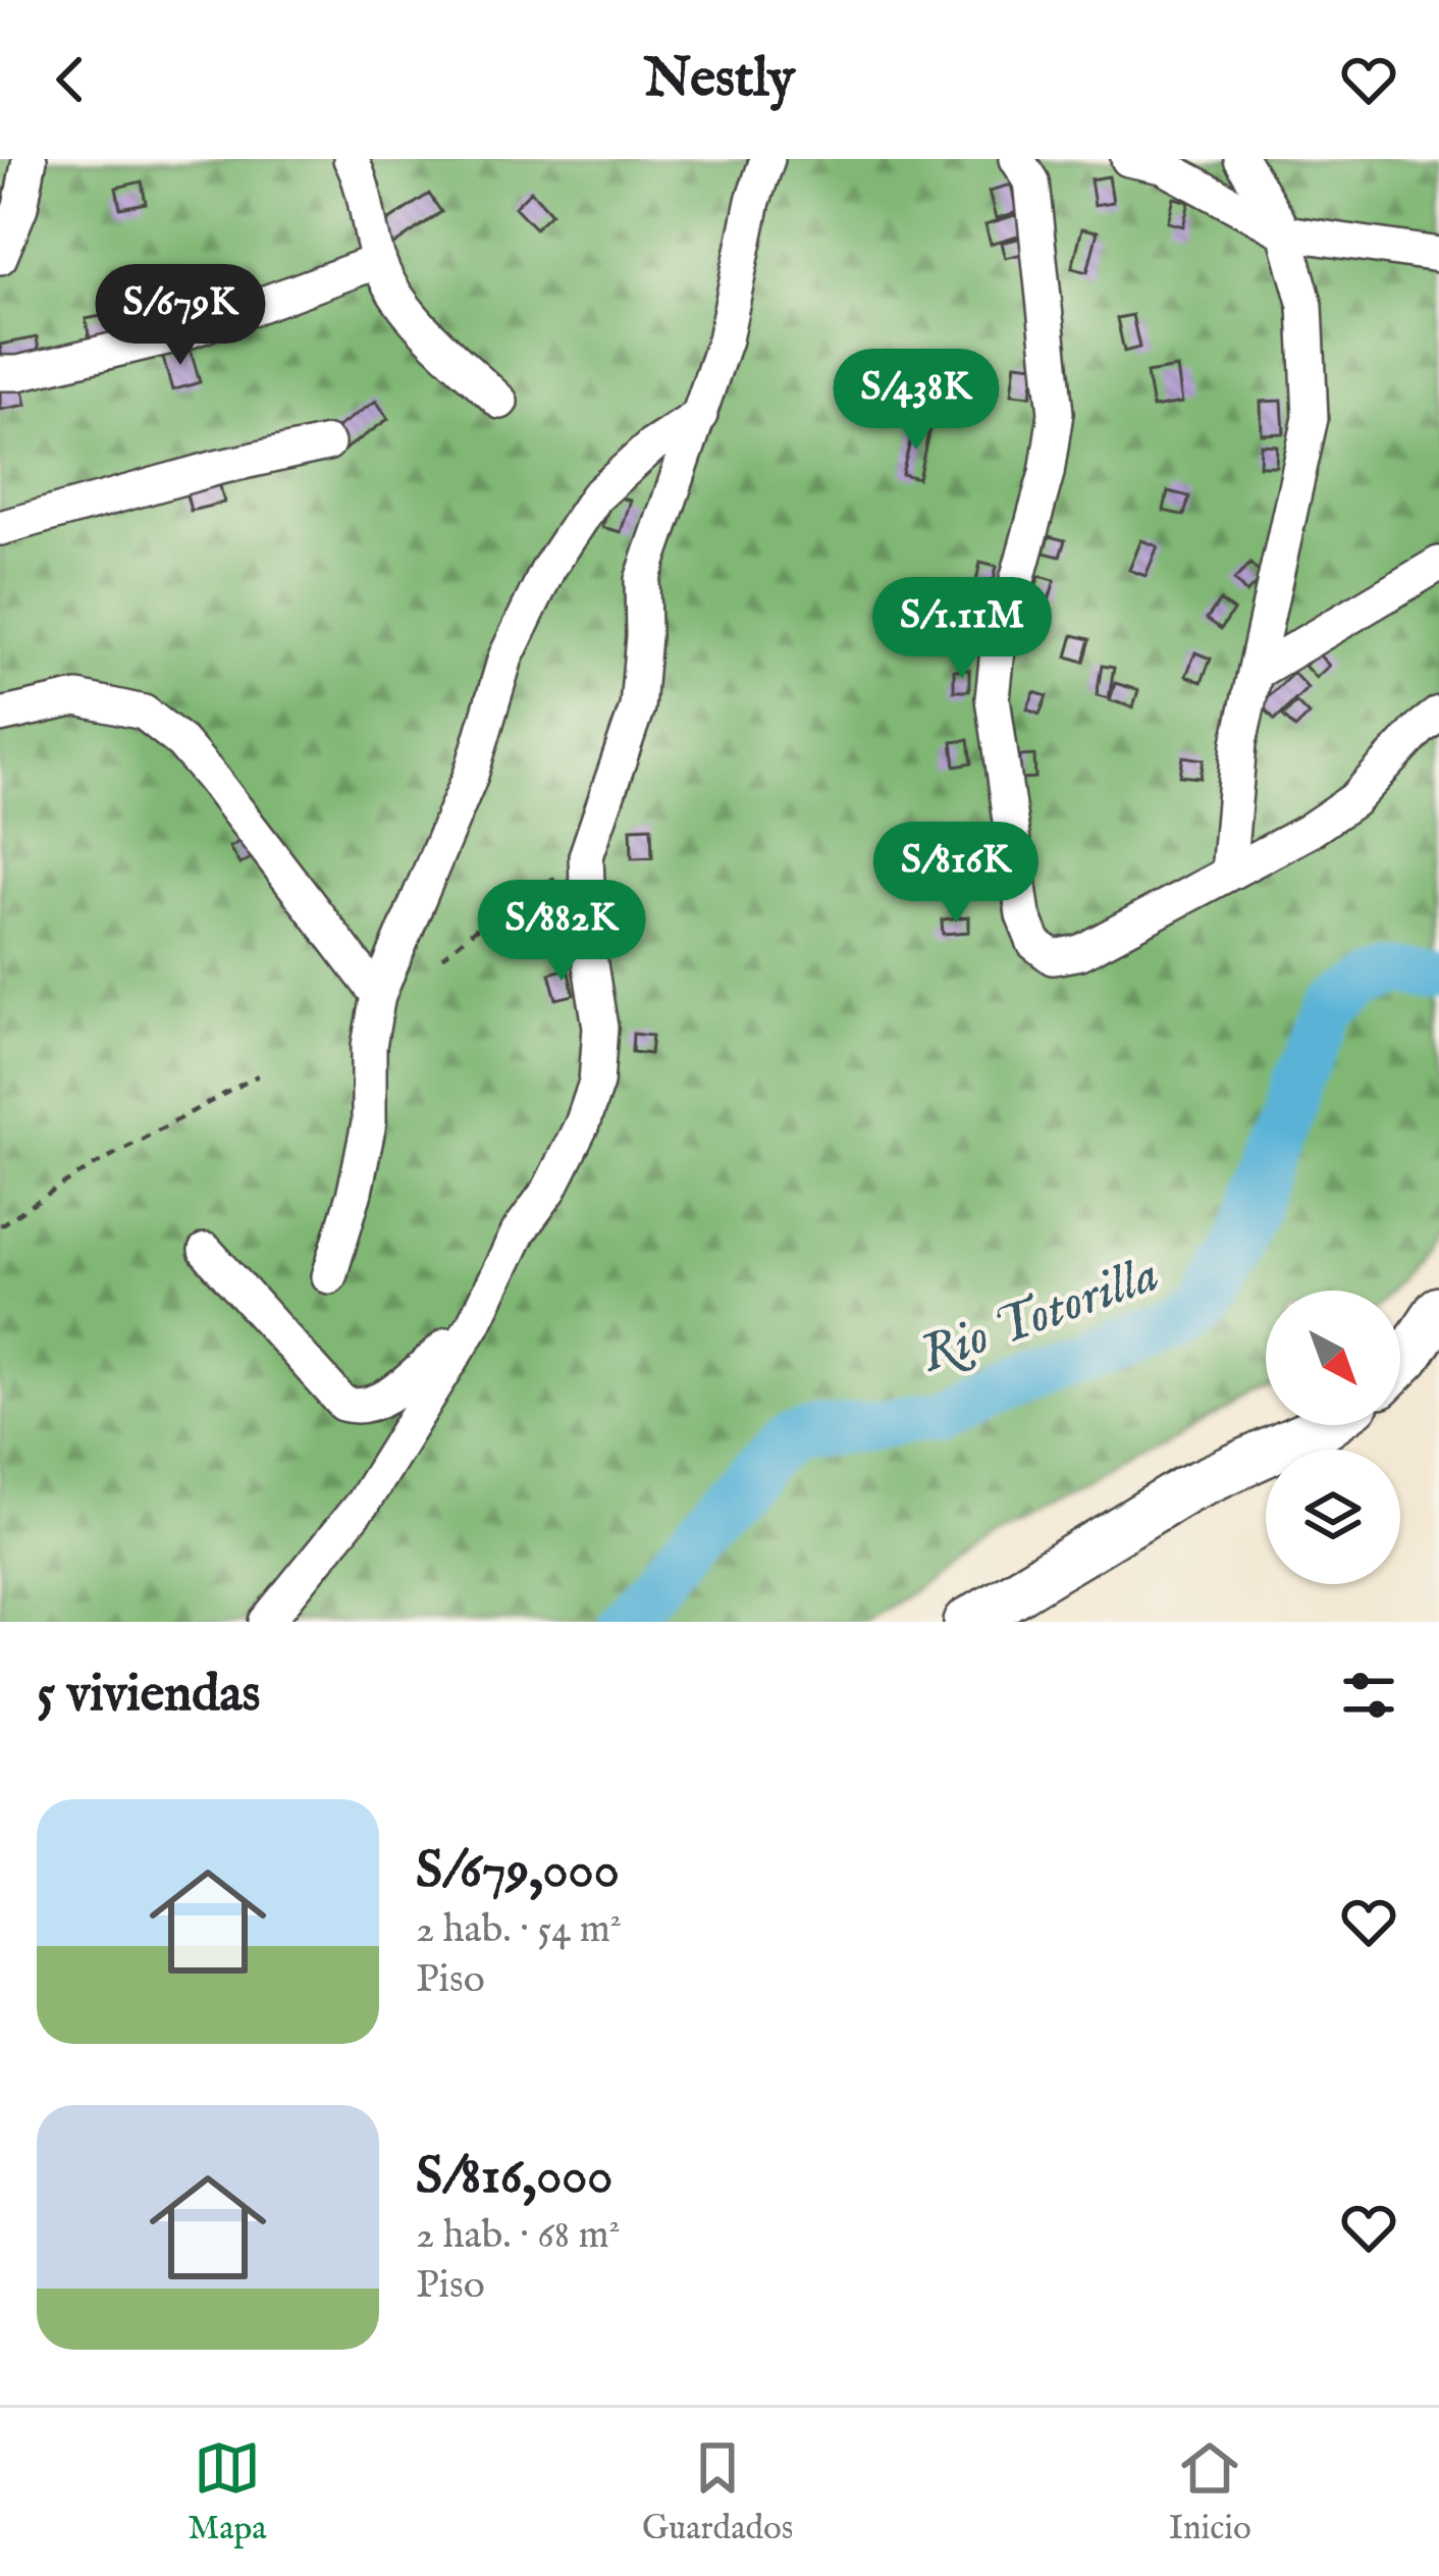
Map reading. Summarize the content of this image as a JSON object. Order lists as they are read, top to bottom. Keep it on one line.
{"water":["Rio Totorilla"],"north":"bottom right","page":{"header":"Nestly","price":["S/679K","S/438K","S/1.11M","S/816K","S/882K"],"heading":"5 viviendas","list":[{"name":"S/679,000","note":"2 hab. · 54 m² · Piso"},{"name":"S/816,000","note":"2 hab. · 68 m² · Piso"}],"tabs":["Mapa","Guardados","Inicio"]}}
